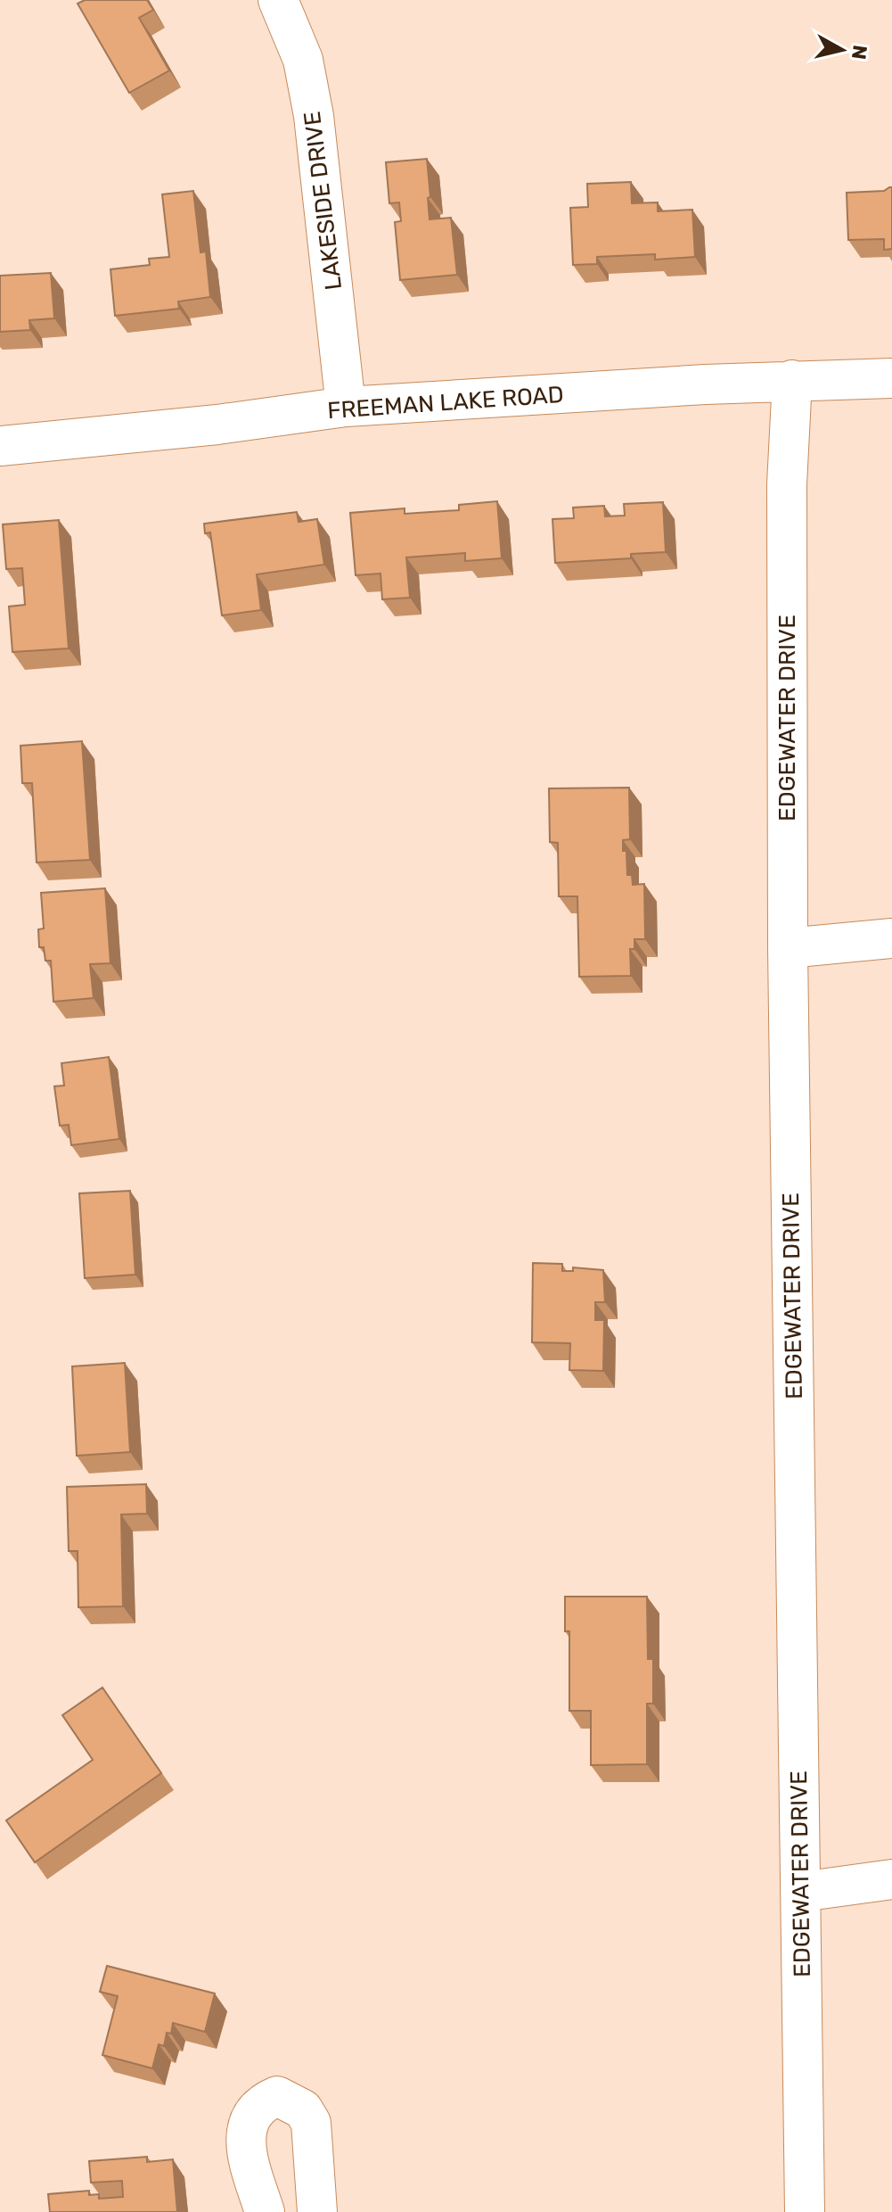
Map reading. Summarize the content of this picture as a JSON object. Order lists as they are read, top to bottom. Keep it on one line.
{"streets":{"street":["LAKESIDE DRIVE","FREEMAN LAKE ROAD","EDGEWATER DRIVE"]},"crossings":[["LAKESIDE DRIVE","FREEMAN LAKE ROAD"],["FREEMAN LAKE ROAD","EDGEWATER DRIVE"]],"north":"right"}
